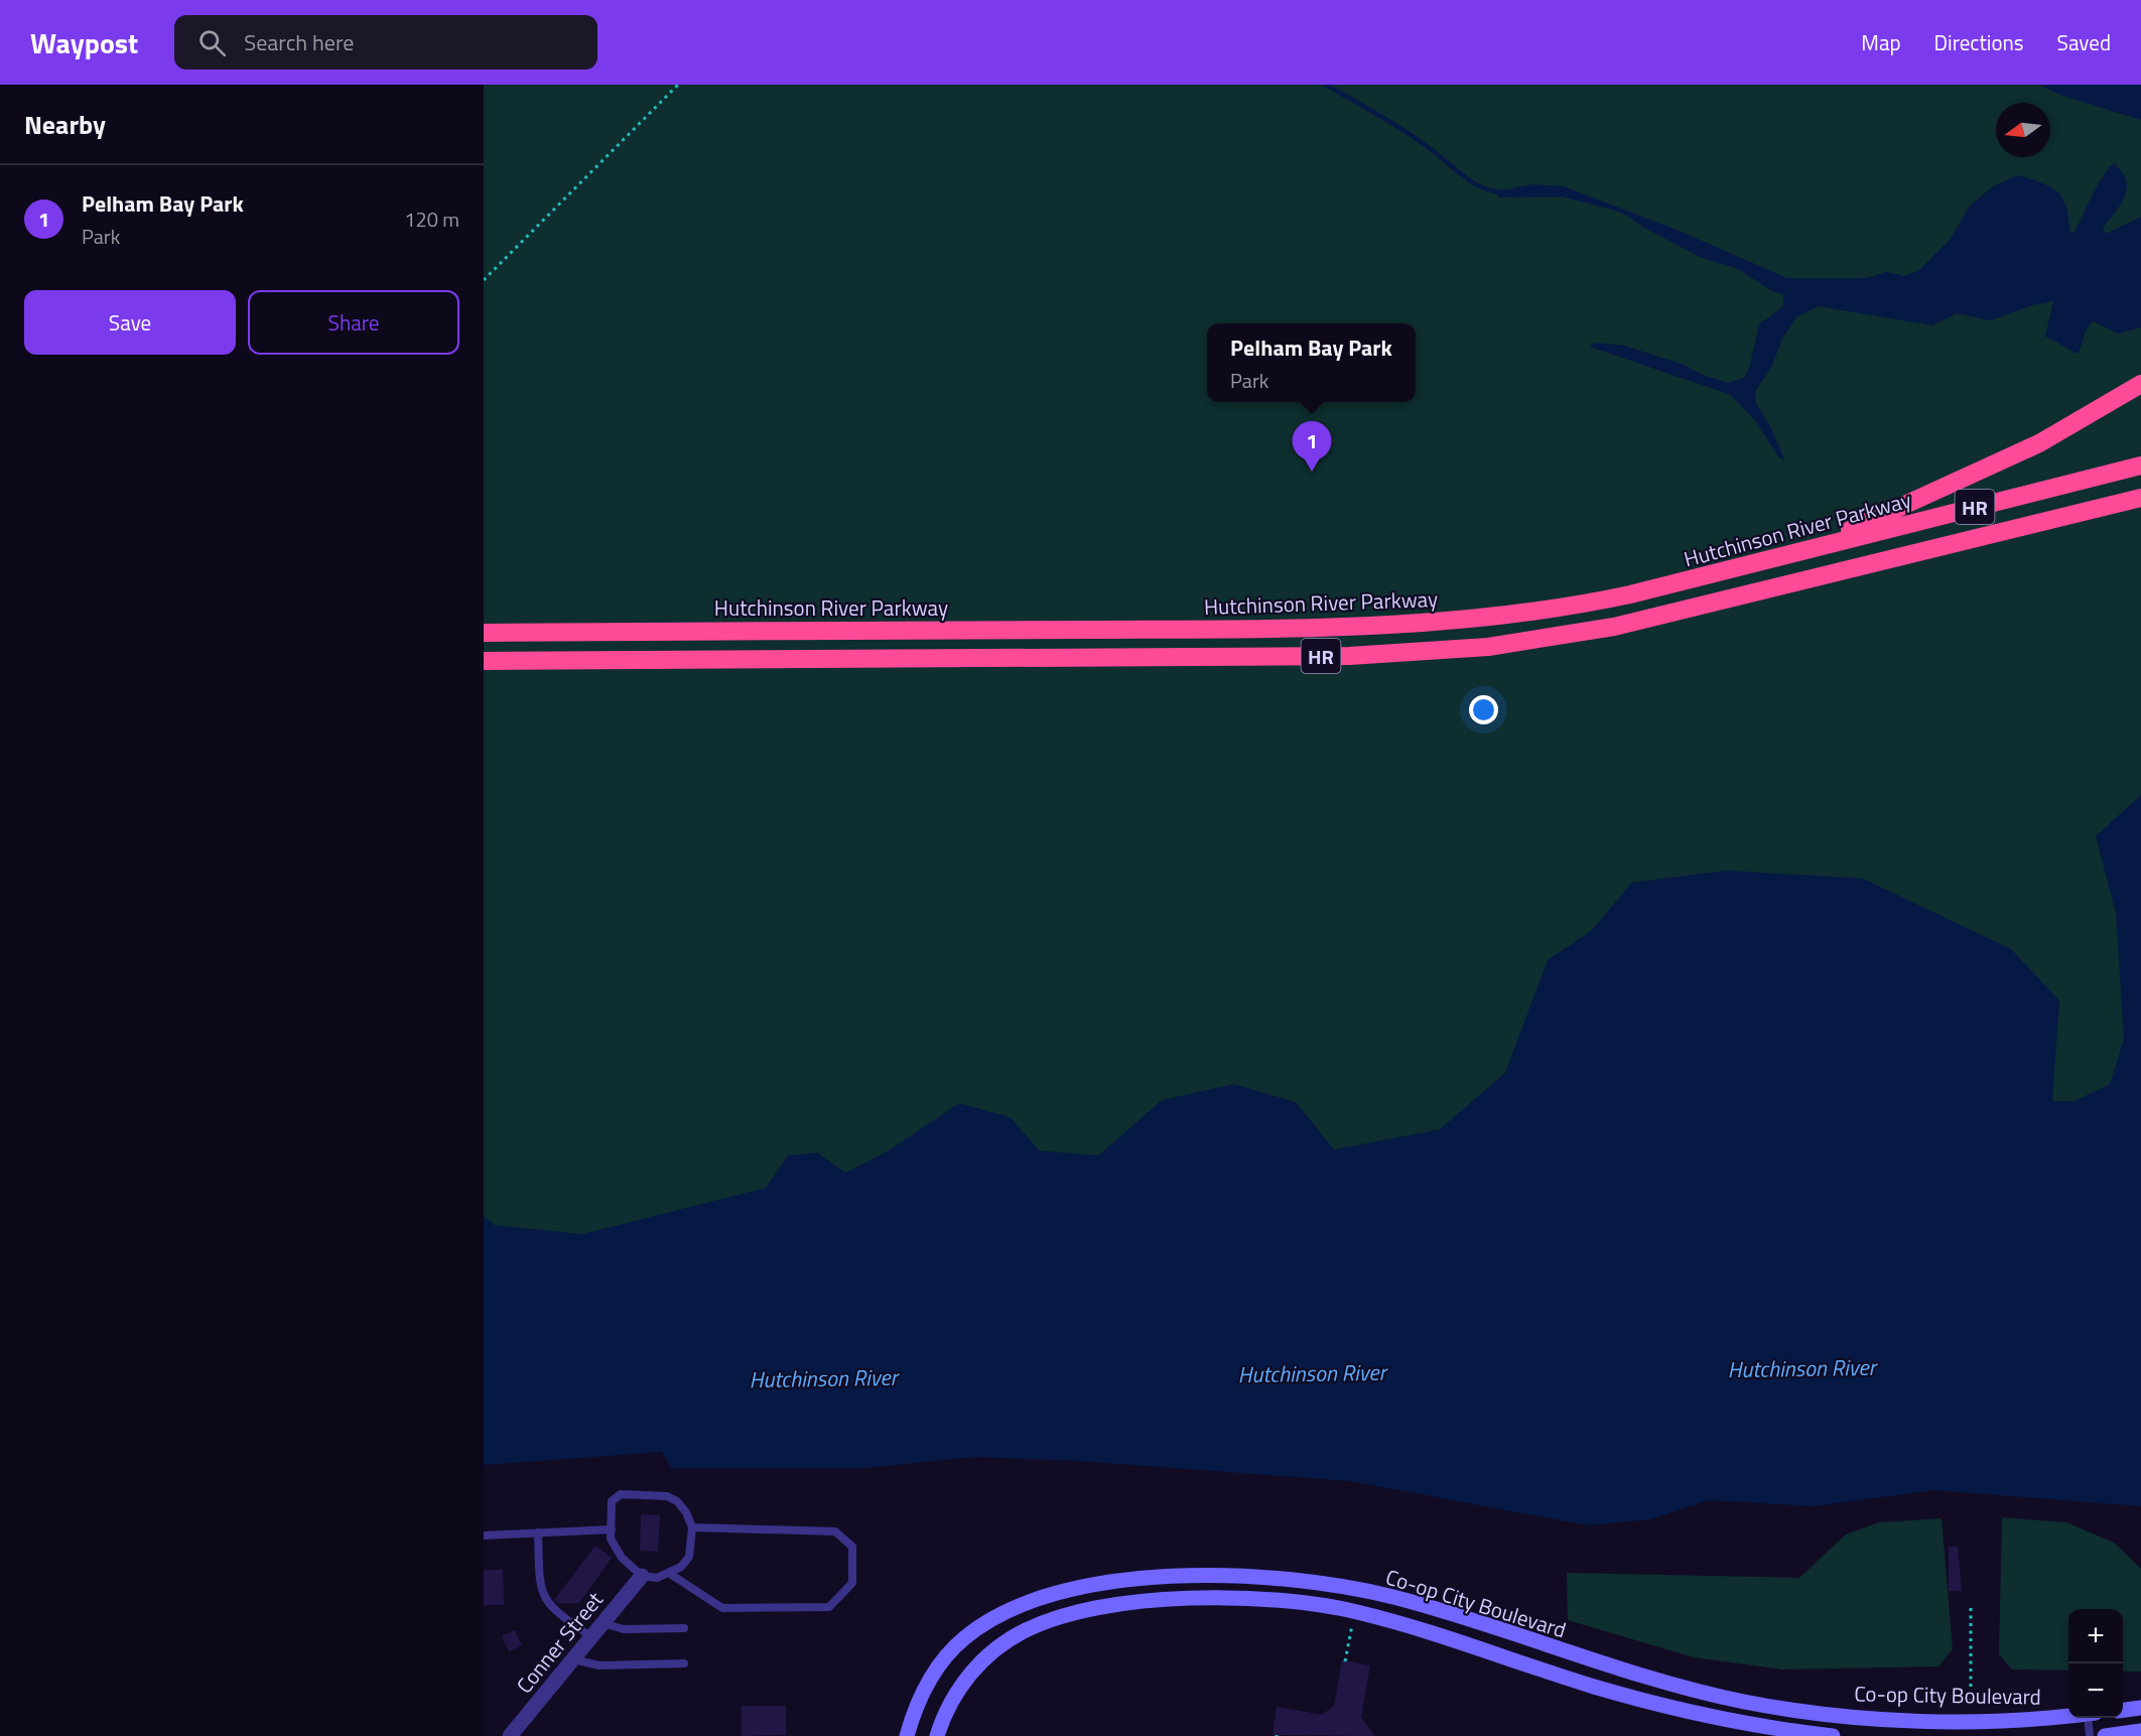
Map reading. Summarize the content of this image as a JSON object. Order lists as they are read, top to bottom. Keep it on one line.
{"streets":{"highway":["HR","Hutchinson River Parkway"],"main road":["Co-op City Boulevard"],"street":["Conner Street"]},"water":["Hutchinson River"],"north":"left","page":{"header":"Waypost","search":"Search here","nav":["Map","Directions","Saved"],"heading":"Nearby","list":[{"mark":"1","name":"Pelham Bay Park","note":"Park","value":"120 m"}],"buttons":["Save","Share"],"popup":["Pelham Bay Park","Park"],"pins":"1","map_buttons":["+","−"]}}
